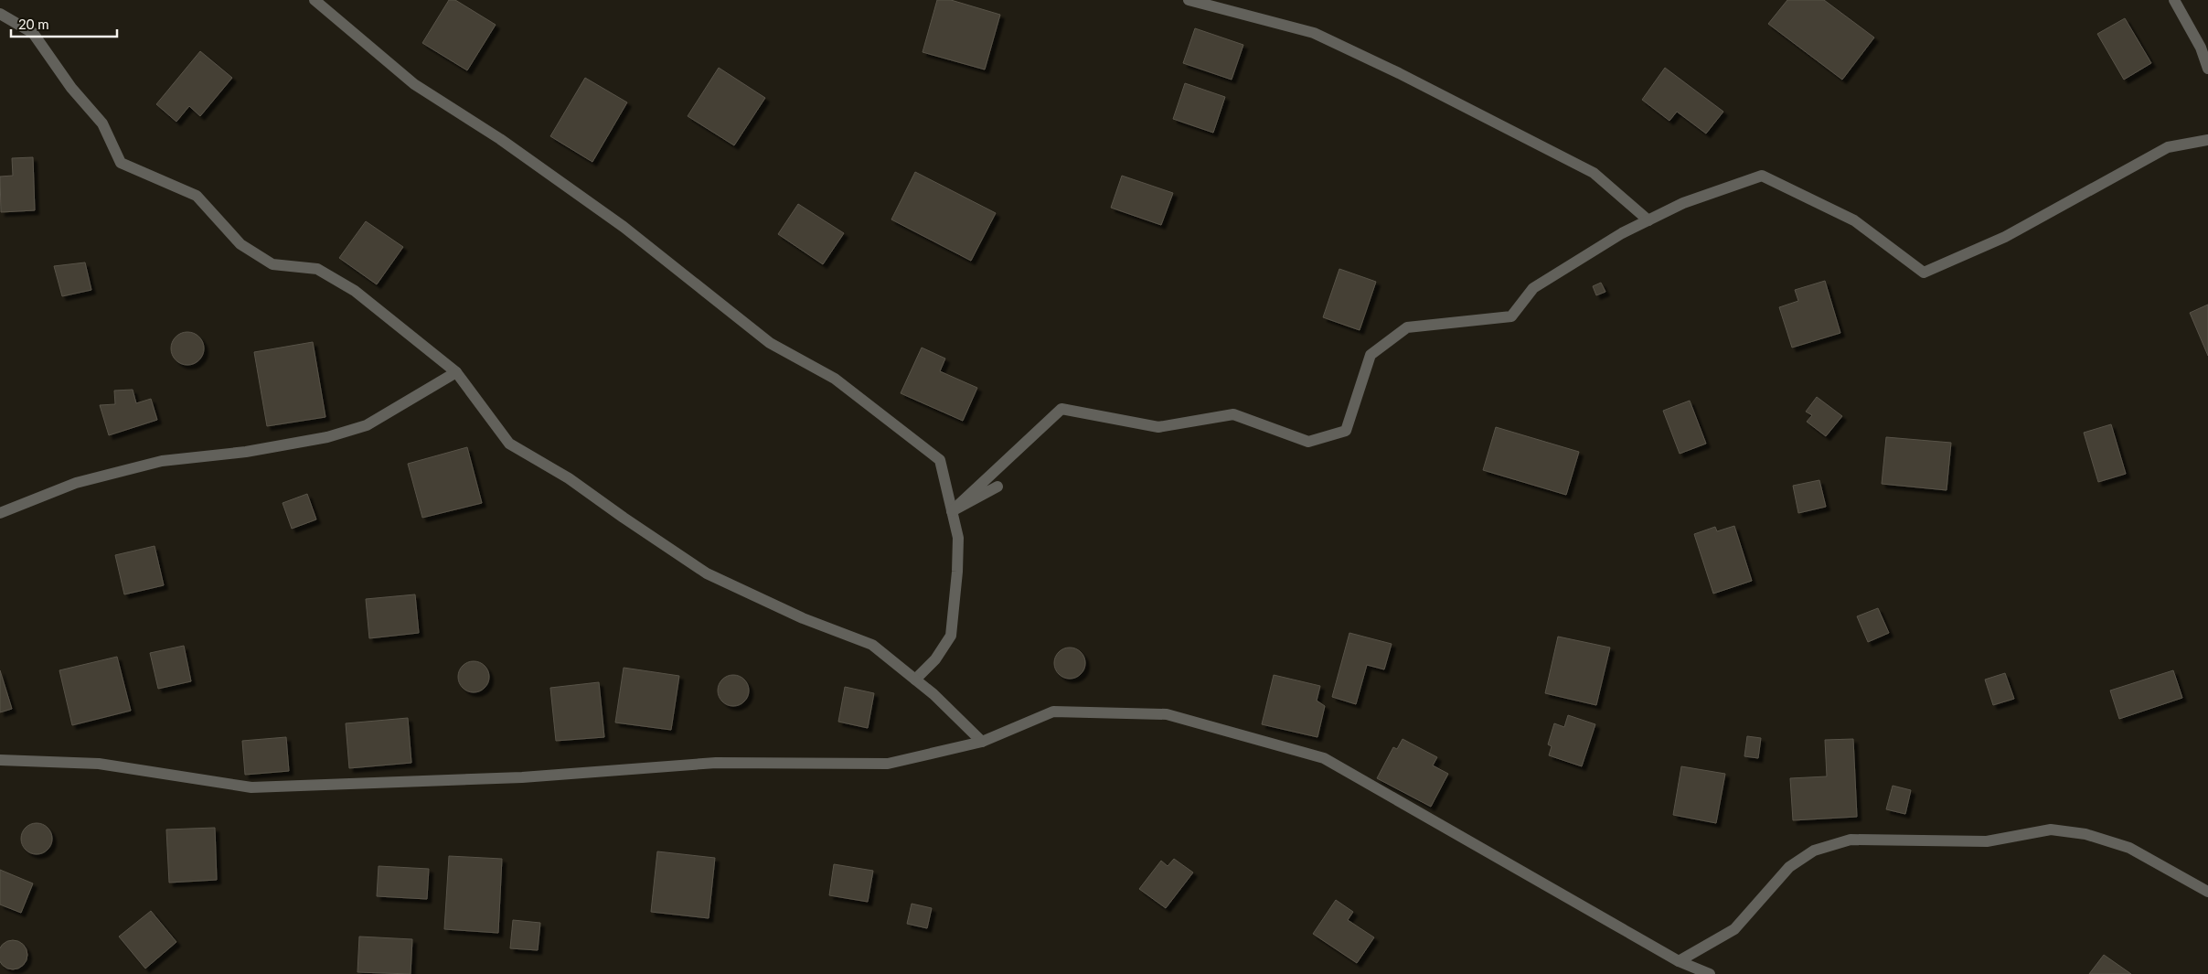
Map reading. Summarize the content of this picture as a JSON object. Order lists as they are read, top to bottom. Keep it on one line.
{"scale_bar":"20 m"}
